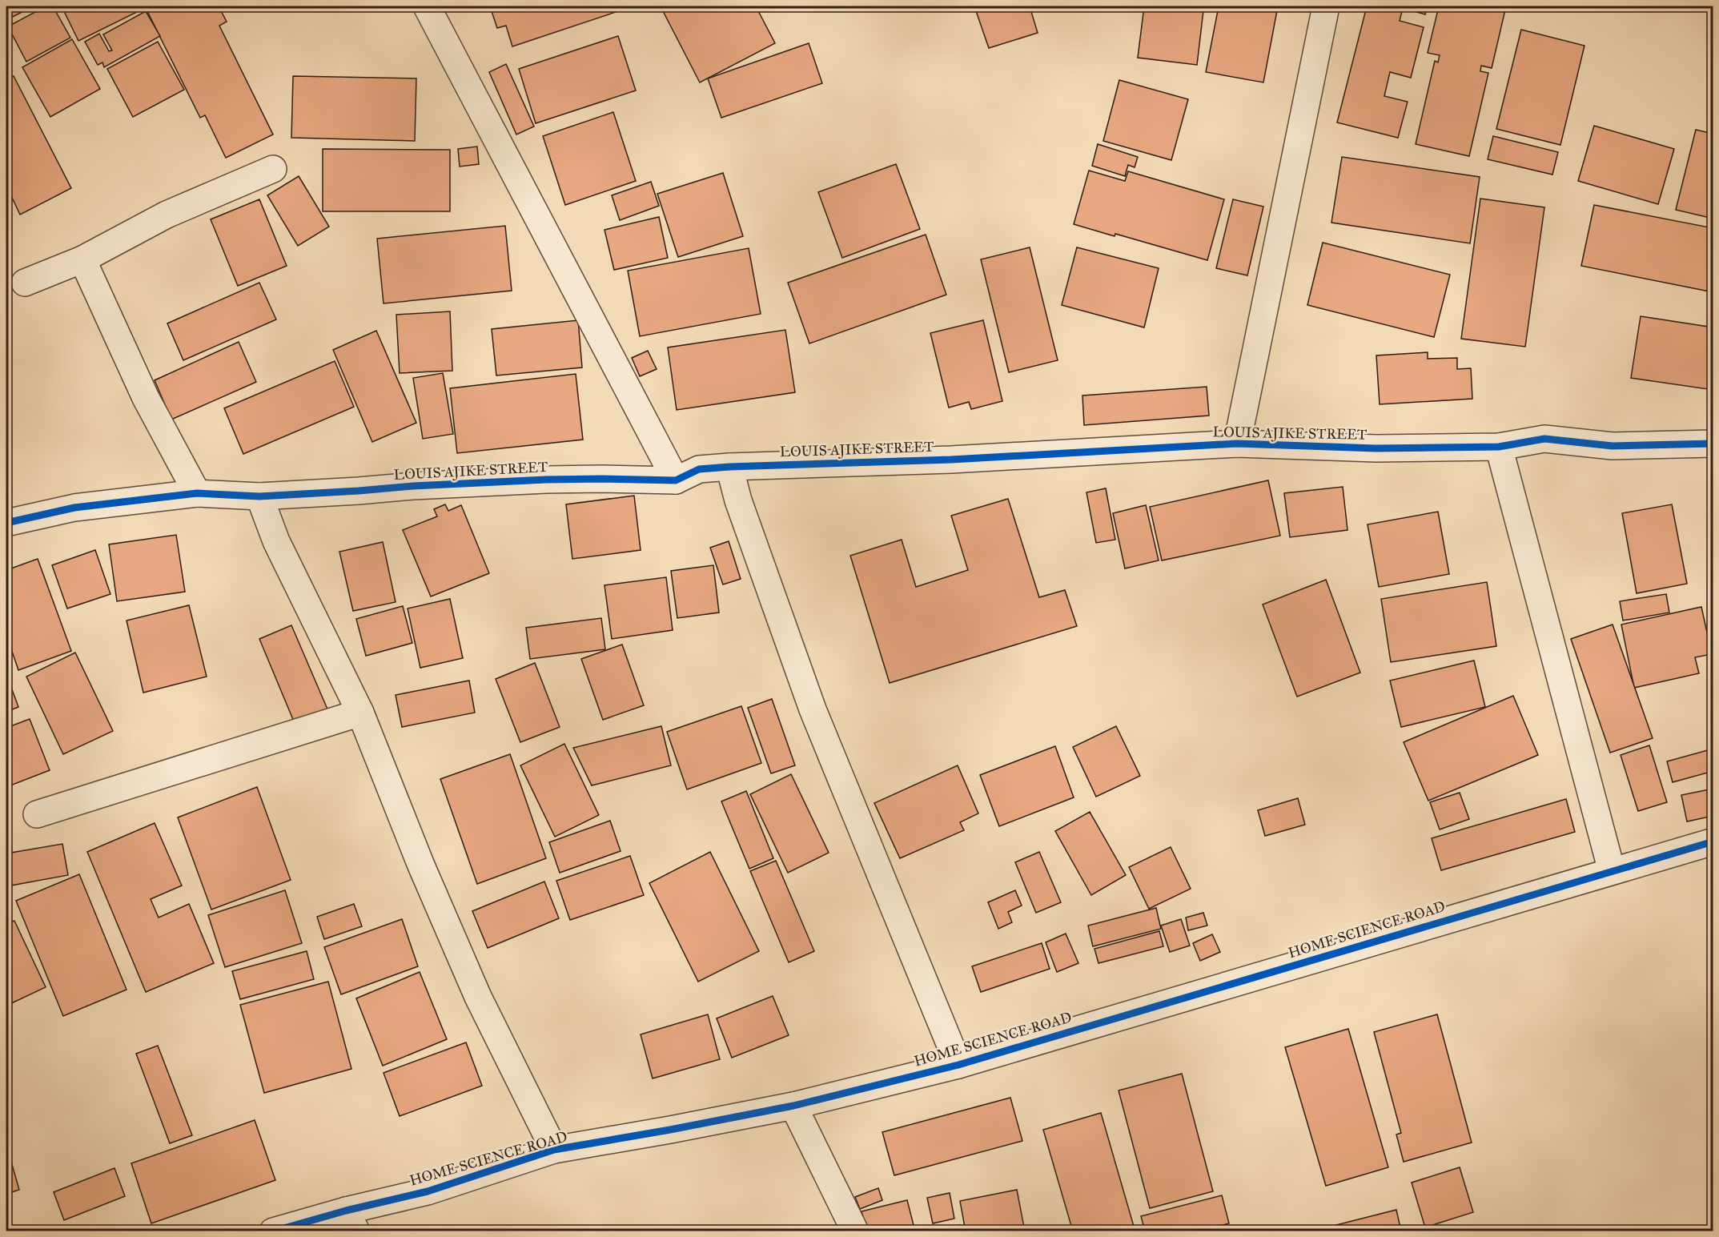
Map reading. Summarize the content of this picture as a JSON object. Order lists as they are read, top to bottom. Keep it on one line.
{"streets":{"street":["LOUIS AJIKE STREET","HOME SCIENCE ROAD"]}}
